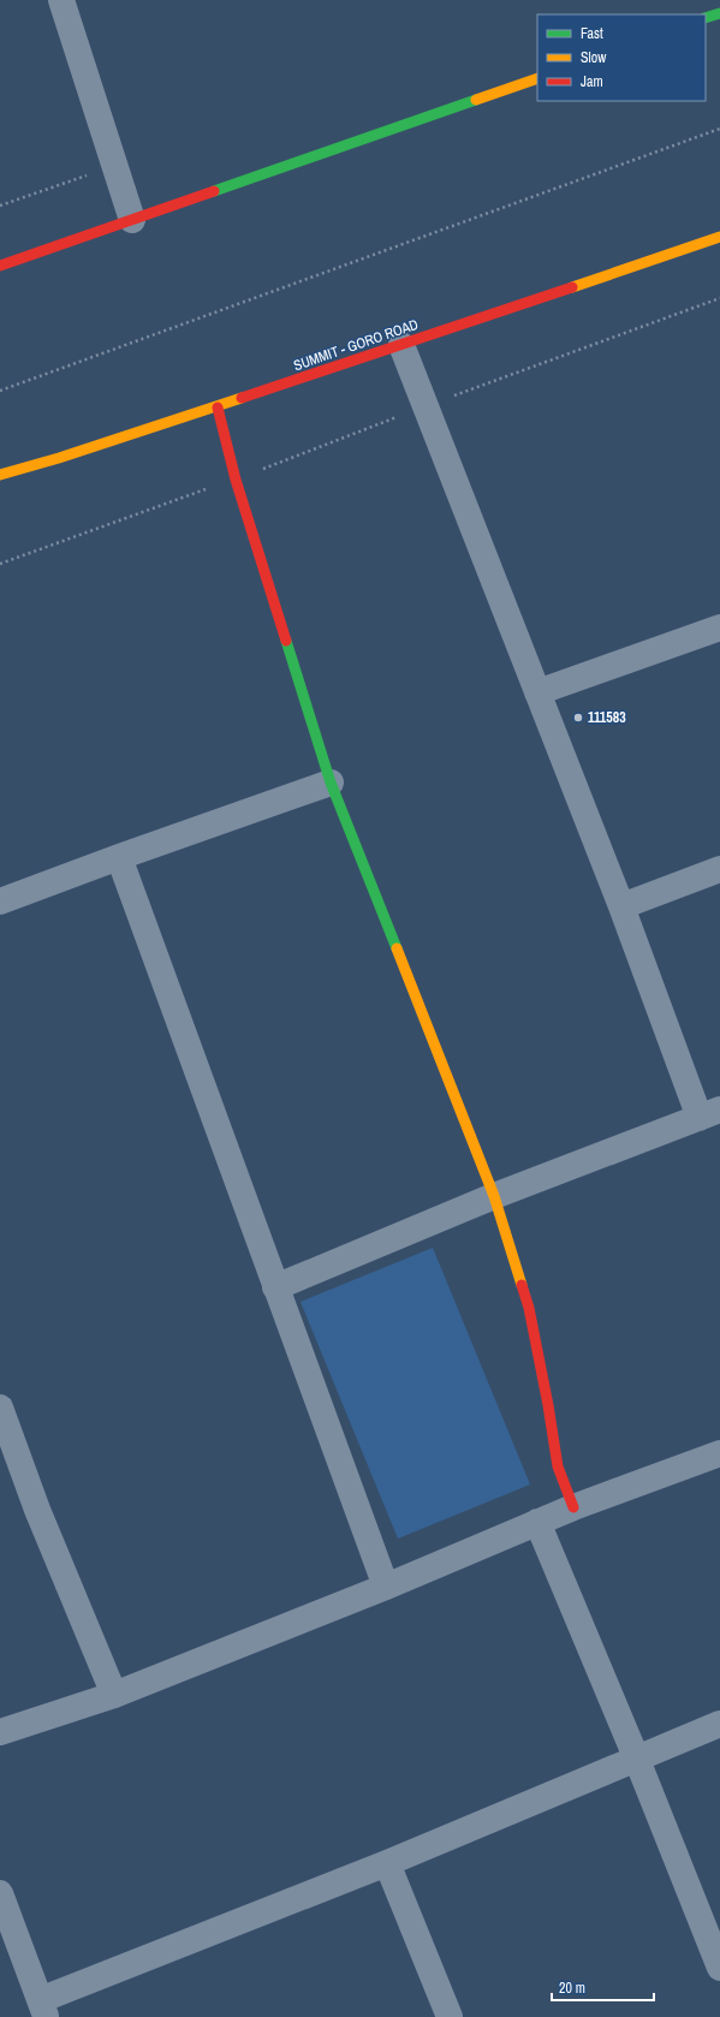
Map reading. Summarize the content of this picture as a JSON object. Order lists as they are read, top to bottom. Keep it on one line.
{"streets":{"main road":["SUMMIT - GORO ROAD"]},"places":["111583"],"legend":["Fast","Slow","Jam"],"scale_bar":"20 m"}
